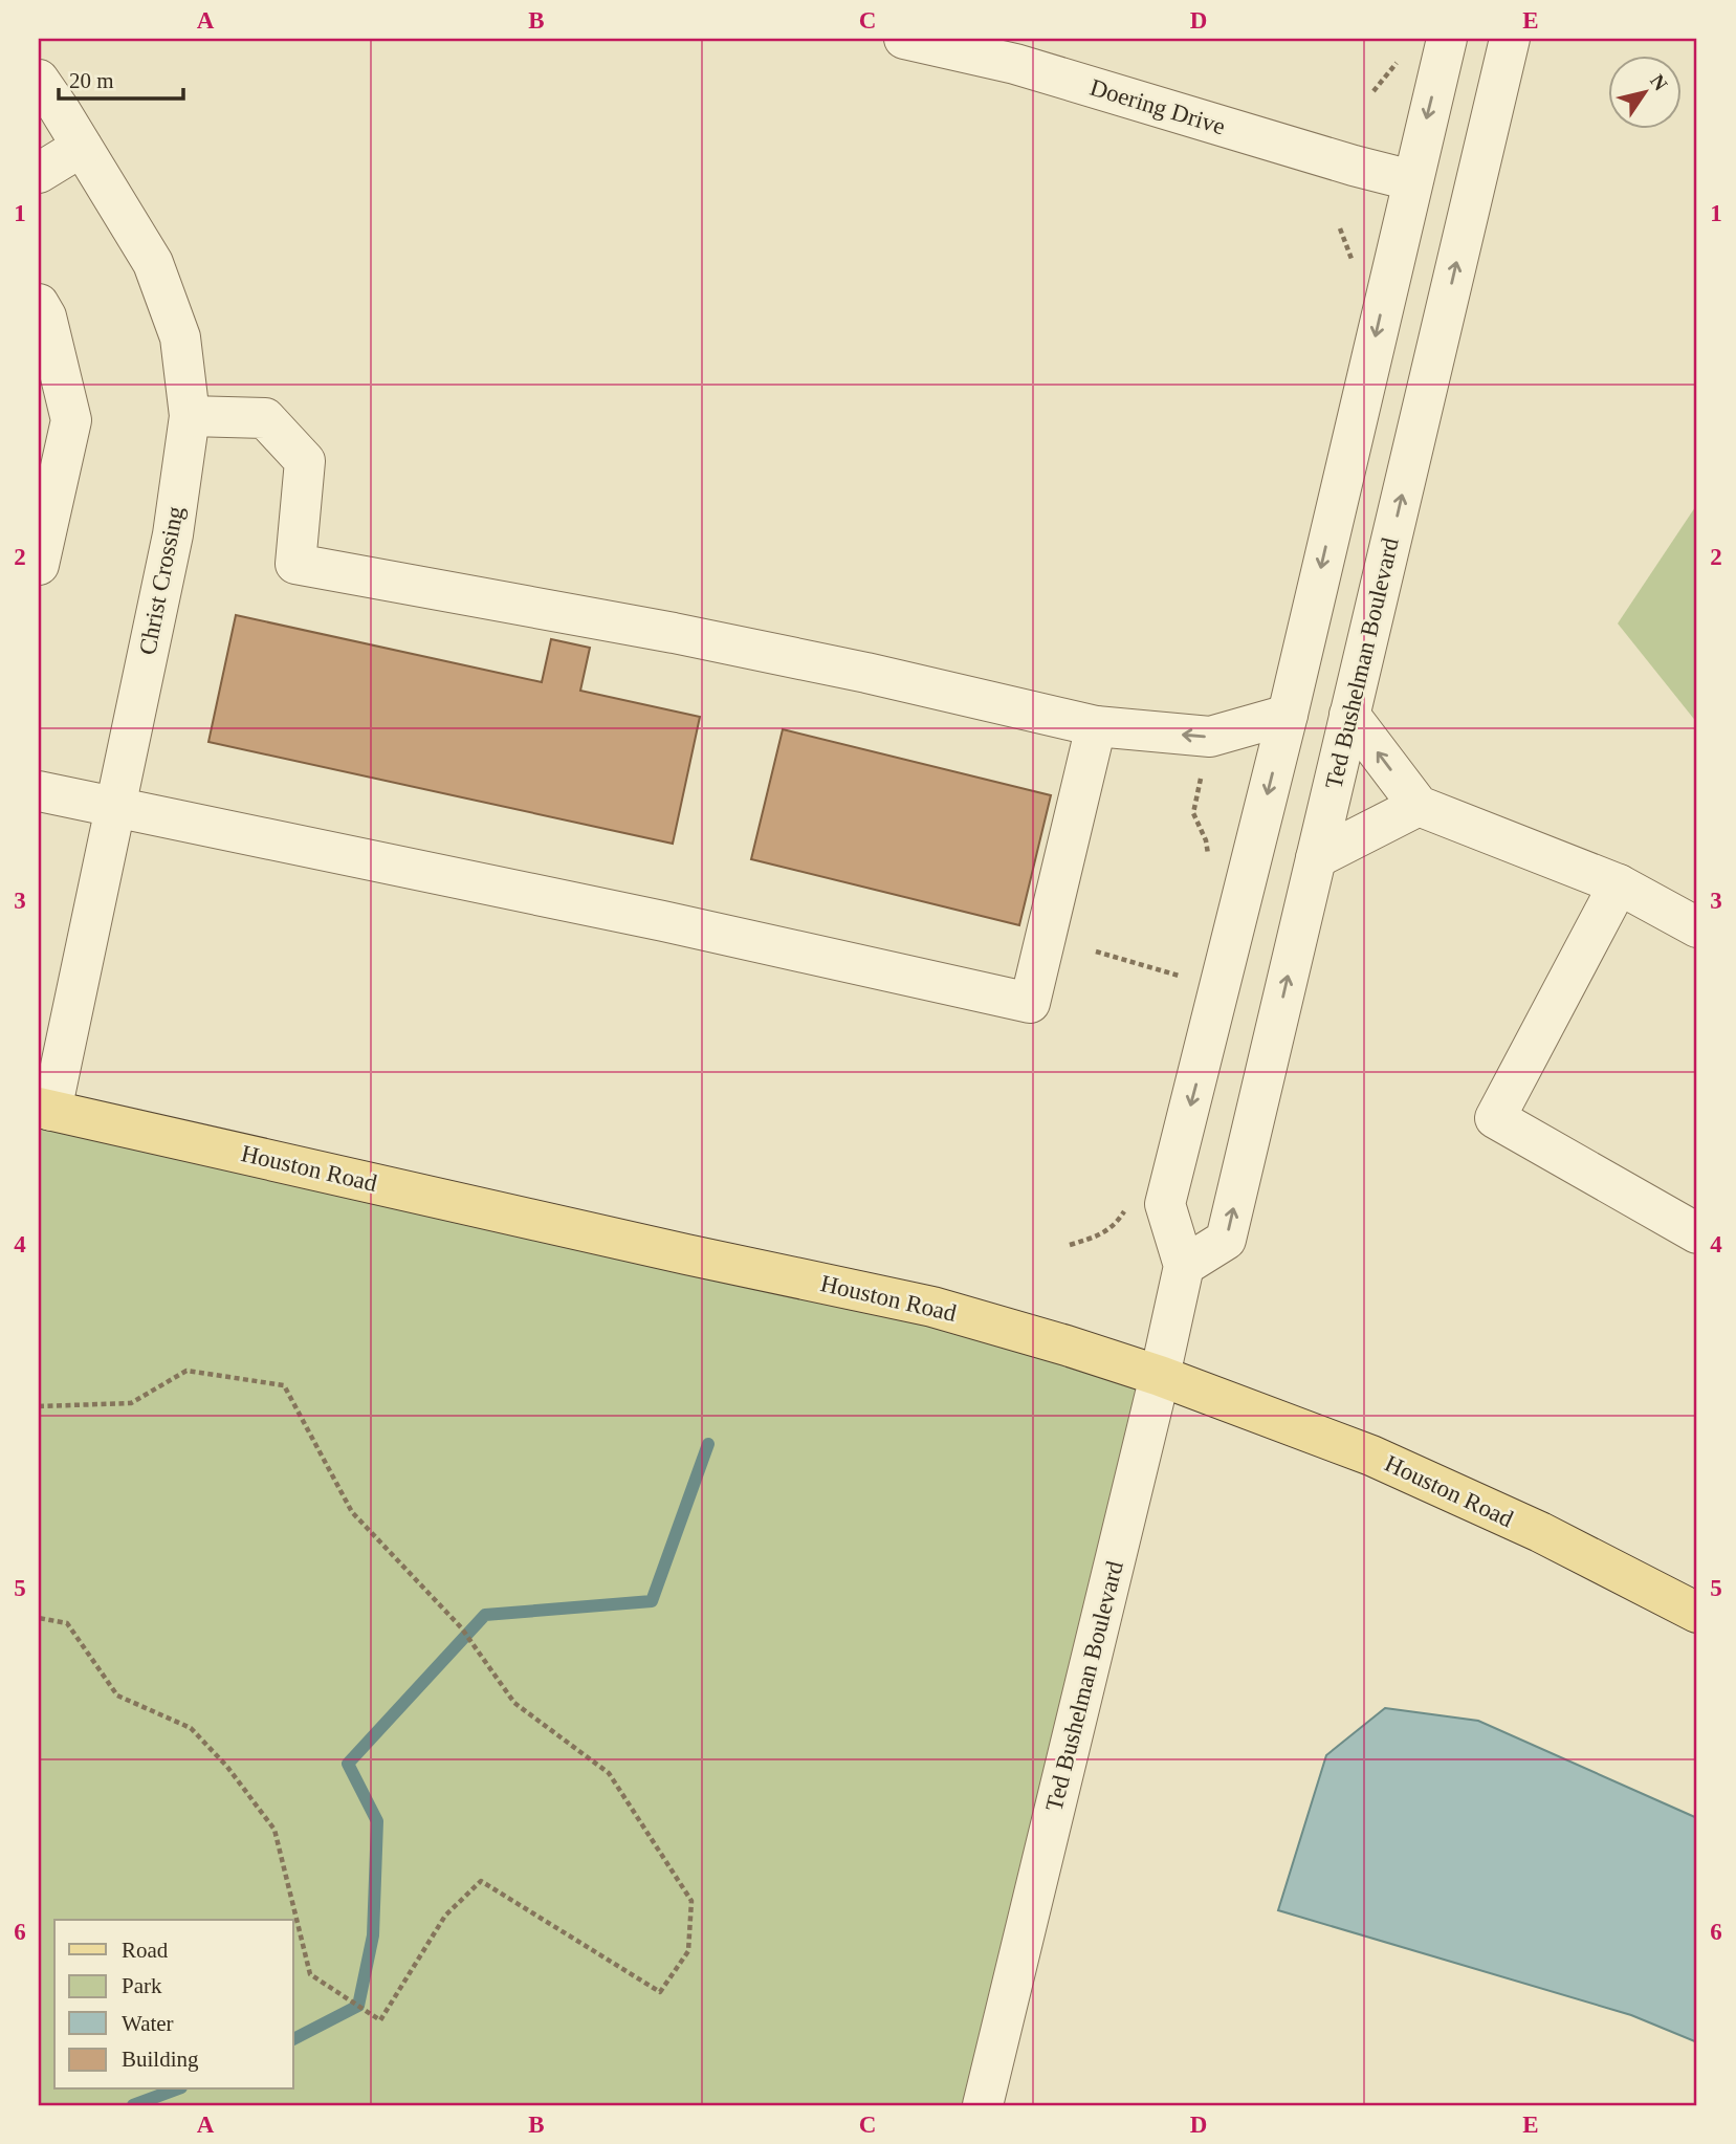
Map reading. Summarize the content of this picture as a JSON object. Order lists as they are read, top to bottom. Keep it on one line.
{"streets":{"main road":["Houston Road"],"street":["Doering Drive","Christ Crossing","Ted Bushelman Boulevard"]},"crossings":[["Doering Drive","Ted Bushelman Boulevard"],["Christ Crossing","Houston Road"],["Ted Bushelman Boulevard","Houston Road"]],"legend":["Road","Park","Water","Building"],"scale_bar":"20 m","north":"top right","grid":{"columns":["A","B","C","D","E"],"rows":["1","2","3","4","5","6"]}}
